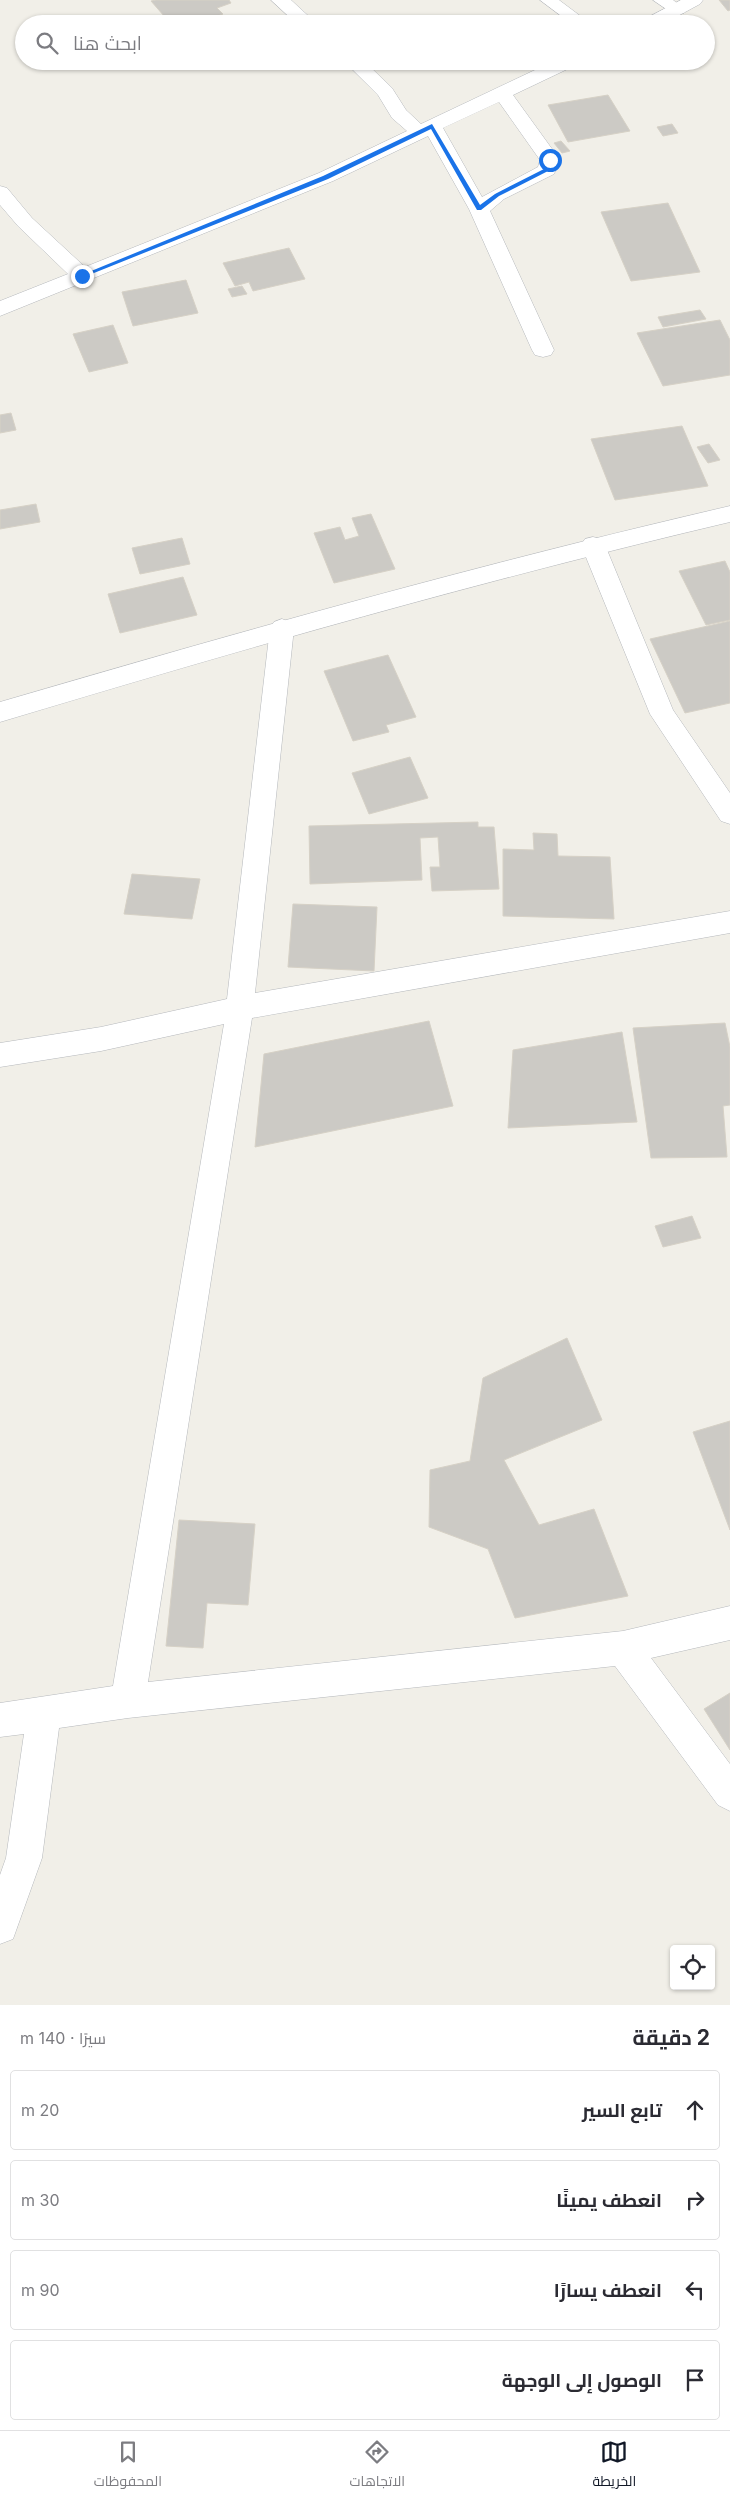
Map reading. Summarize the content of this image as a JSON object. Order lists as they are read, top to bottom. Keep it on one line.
{"page":{"search":"ابحث هنا","heading":["2 دقيقة","سيرًا · 140 m"],"list":[["تابع السير","20 m"],["انعطف يمينًا","30 m"],["انعطف يسارًا","90 m"],"الوصول إلى الوجهة"],"nav":["الخريطة","الاتجاهات","المحفوظات"]}}
